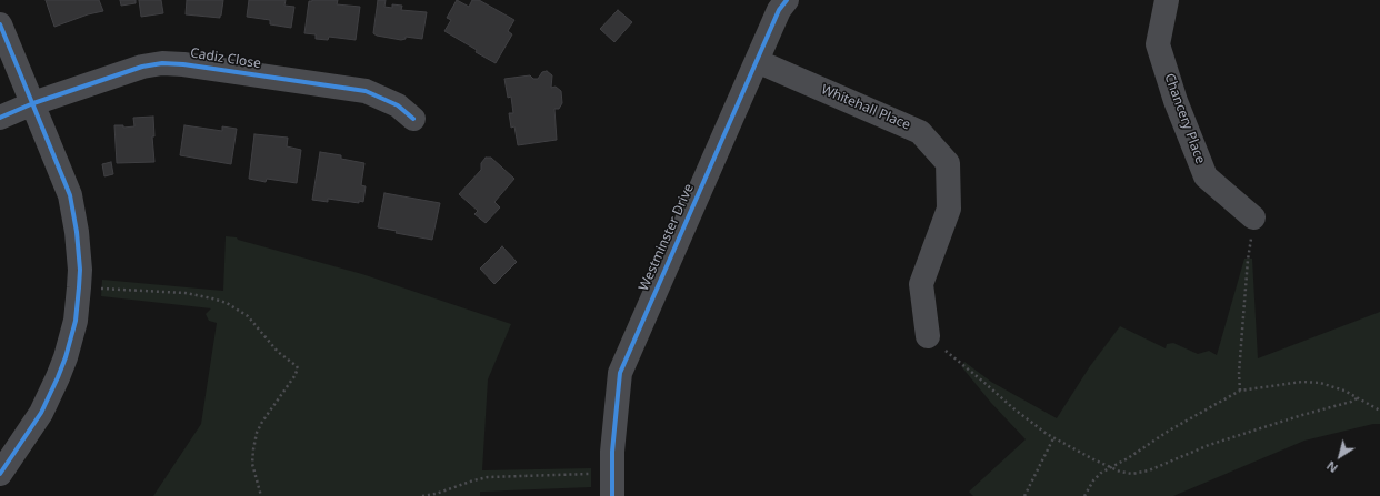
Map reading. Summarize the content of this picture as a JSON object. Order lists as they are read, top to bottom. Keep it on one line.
{"streets":{"street":["Cadiz Close","Whitehall Place","Chancery Place","Westminster Drive"]},"crossings":[["Whitehall Place","Westminster Drive"]],"north":"bottom left"}
